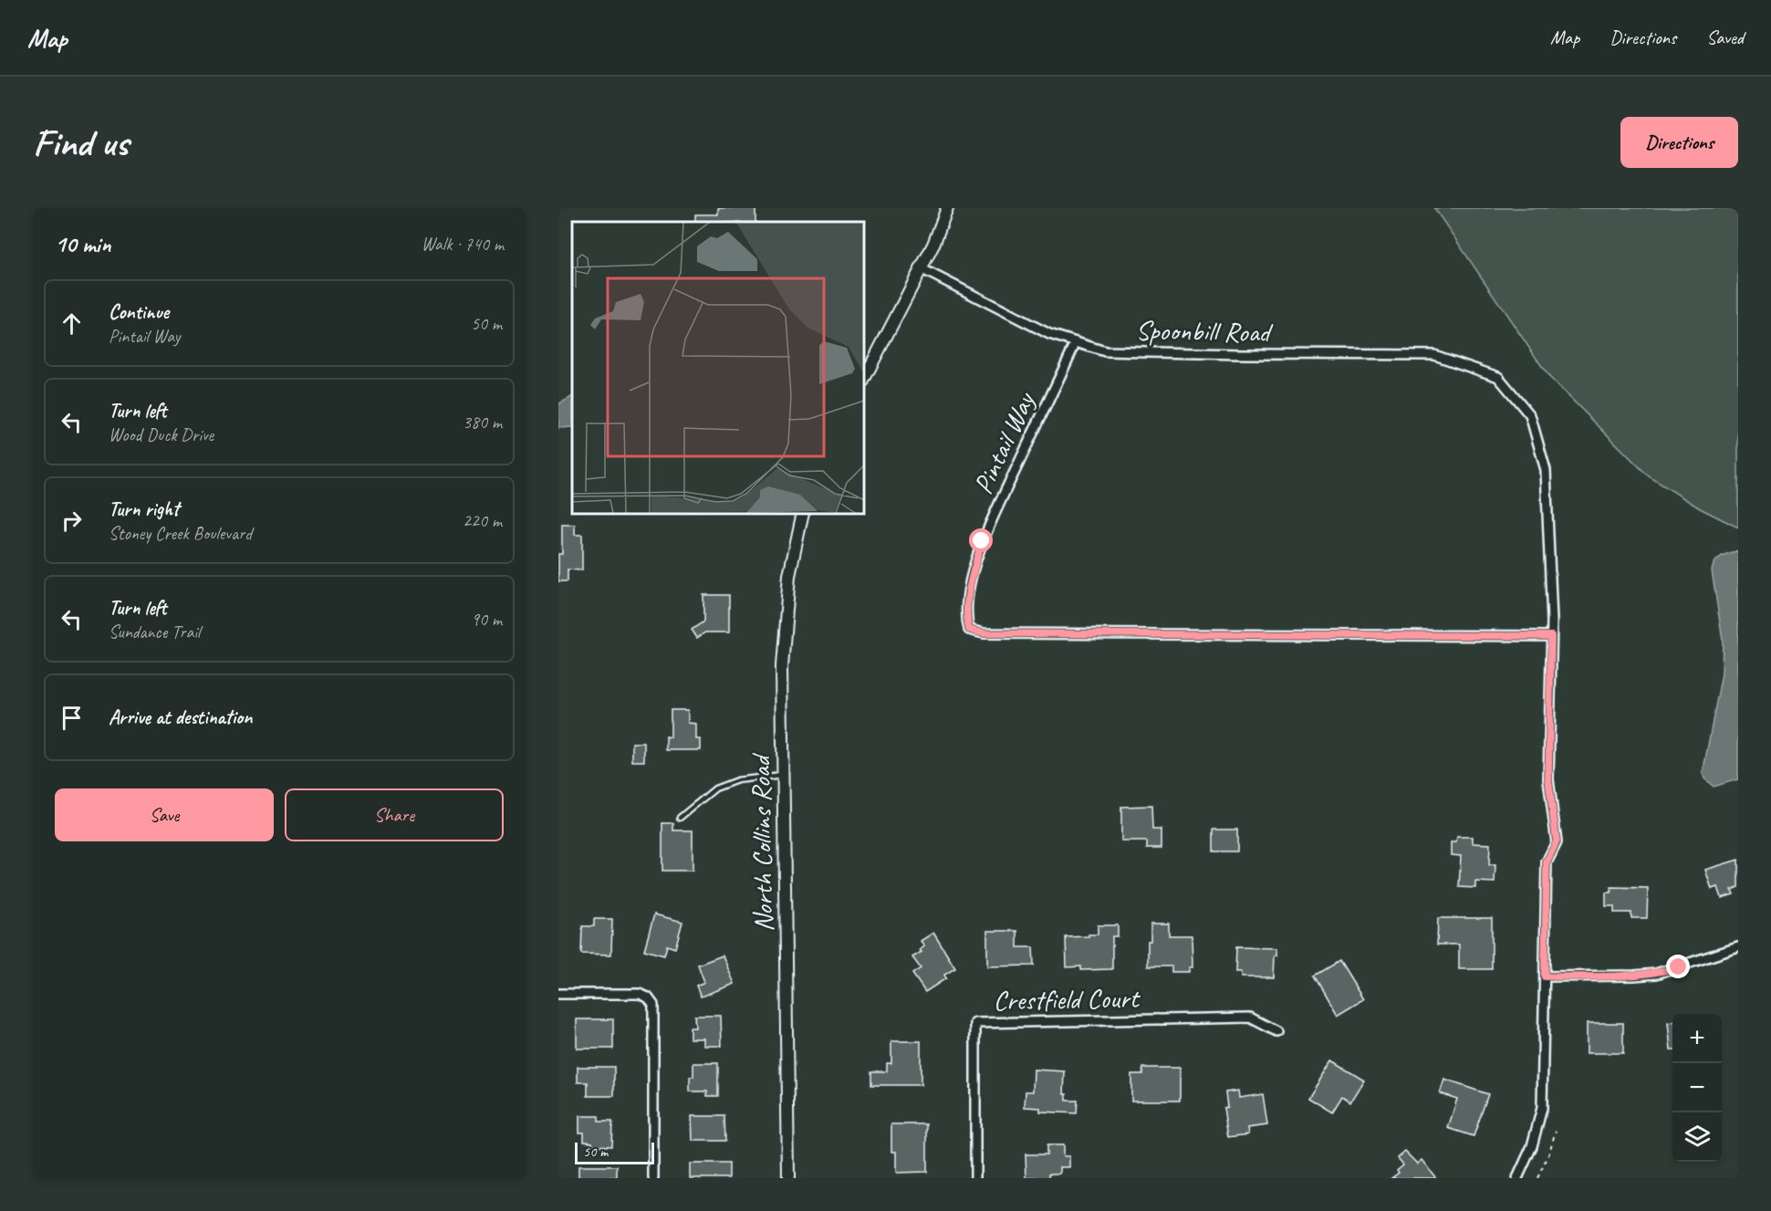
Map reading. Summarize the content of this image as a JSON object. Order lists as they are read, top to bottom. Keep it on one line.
{"streets":{"street":["Spoonbill Road","Pintail Way","North Collins Road","Crestfield Court"]},"crossings":[["Spoonbill Road","Pintail Way"]],"scale_bar":"50 m","page":{"header":"Map","nav":["Map","Directions","Saved"],"buttons":["Directions",["Save","Share"]],"title":"Find us","heading":["10 min","Walk · 740 m"],"list":[["Continue","Pintail Way","50 m"],["Turn left","Wood Duck Drive","380 m"],["Turn right","Stoney Creek Boulevard","220 m"],["Turn left","Sundance Trail","90 m"],"Arrive at destination"],"map_buttons":["+","−"],"scale":"50 m"}}
